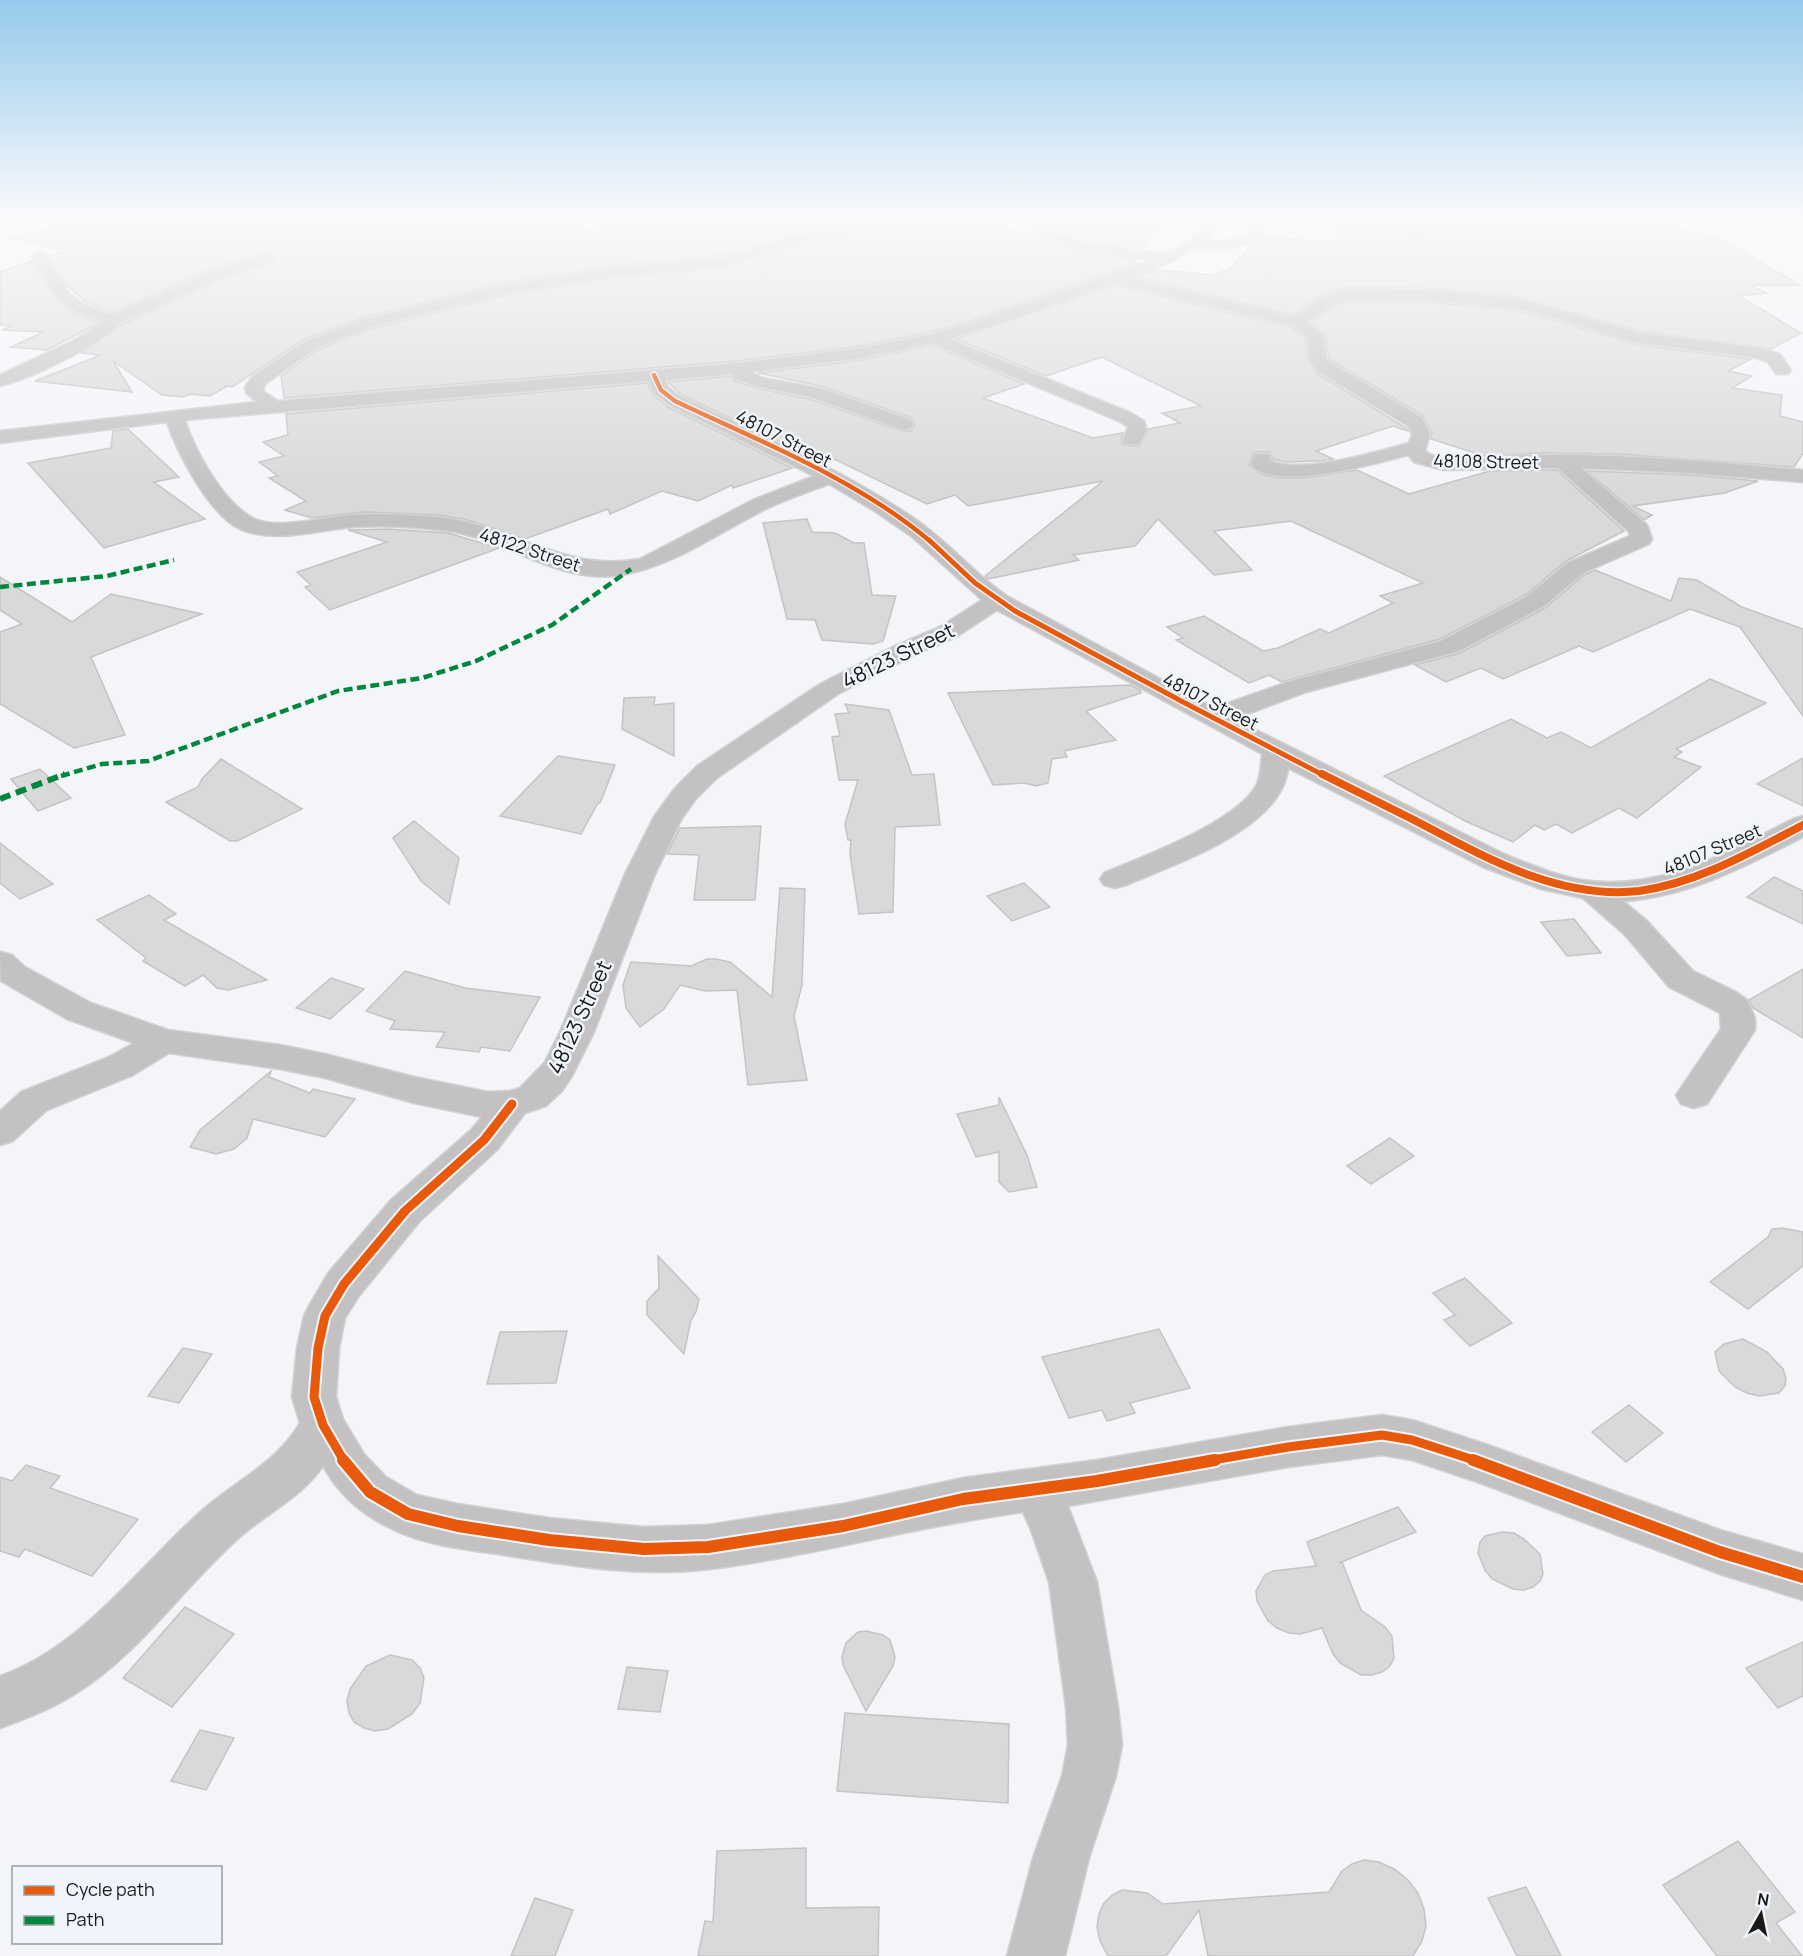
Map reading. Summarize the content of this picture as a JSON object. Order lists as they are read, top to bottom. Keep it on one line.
{"streets":{"street":["48107 Street","48108 Street","48122 Street","48123 Street"]},"crossings":[["48107 Street","48122 Street"],["48107 Street","48123 Street"]],"legend":["Cycle path","Path"],"north":"top"}
